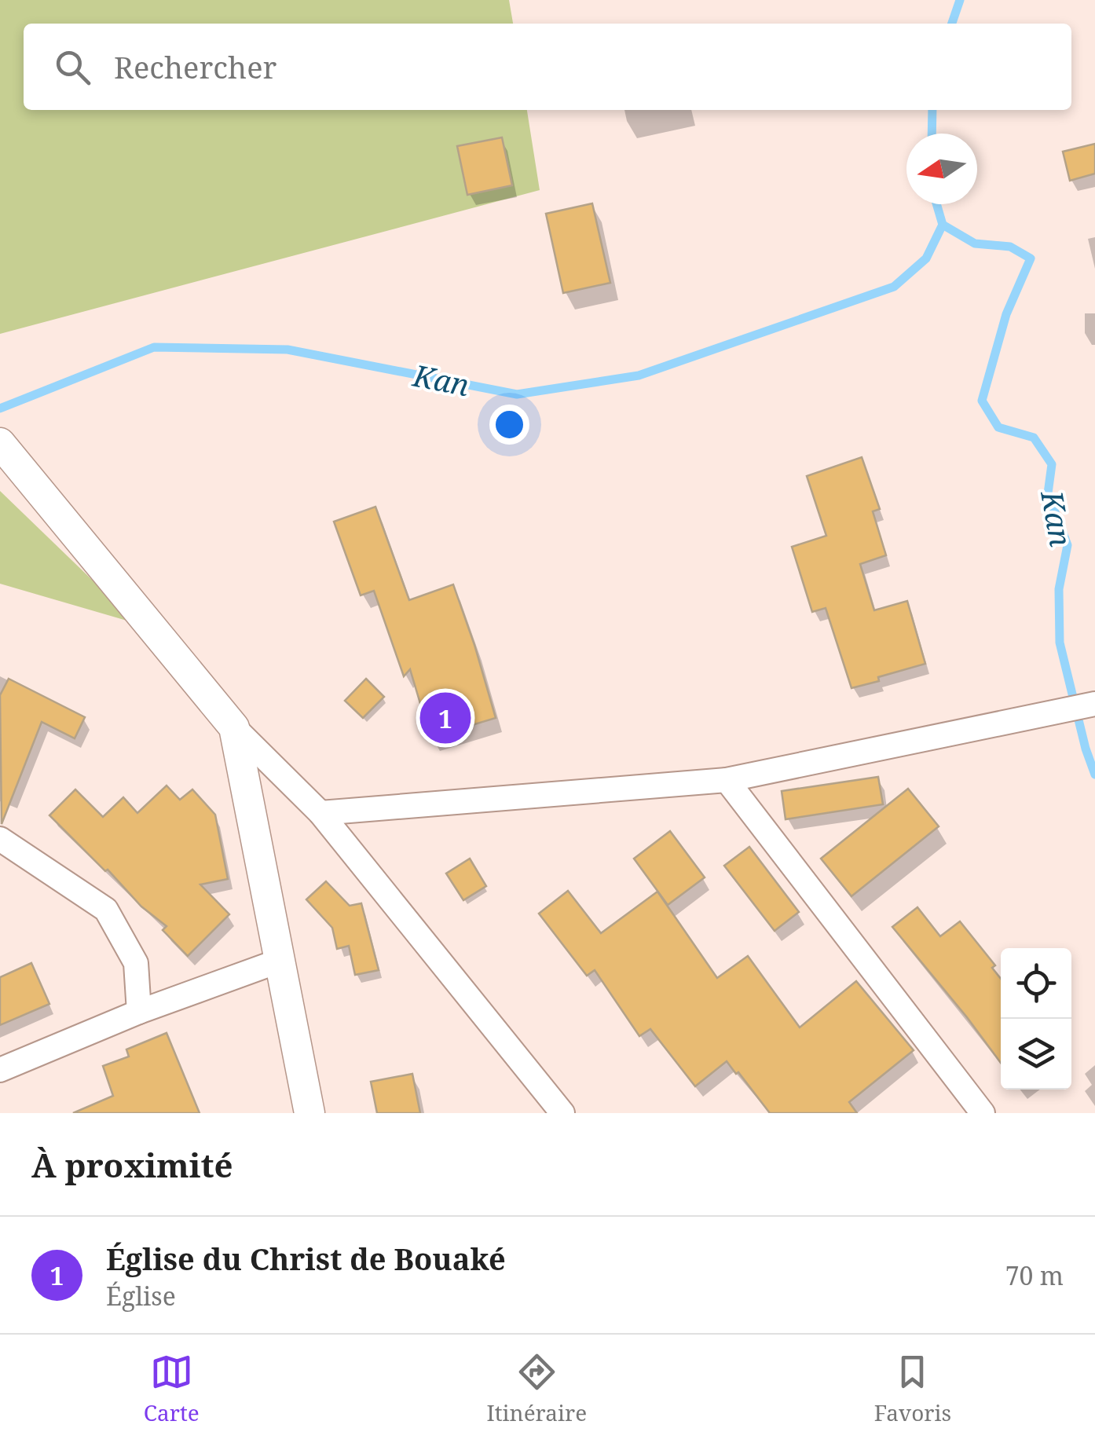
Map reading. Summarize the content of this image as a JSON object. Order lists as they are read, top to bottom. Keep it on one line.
{"water":["Kan"],"north":"left","page":{"search":"Rechercher","pins":"1","heading":"À proximité","list":[{"mark":"1","name":"Église du Christ de Bouaké","note":"Église","value":"70 m"}],"nav":["Carte","Itinéraire","Favoris"]}}
